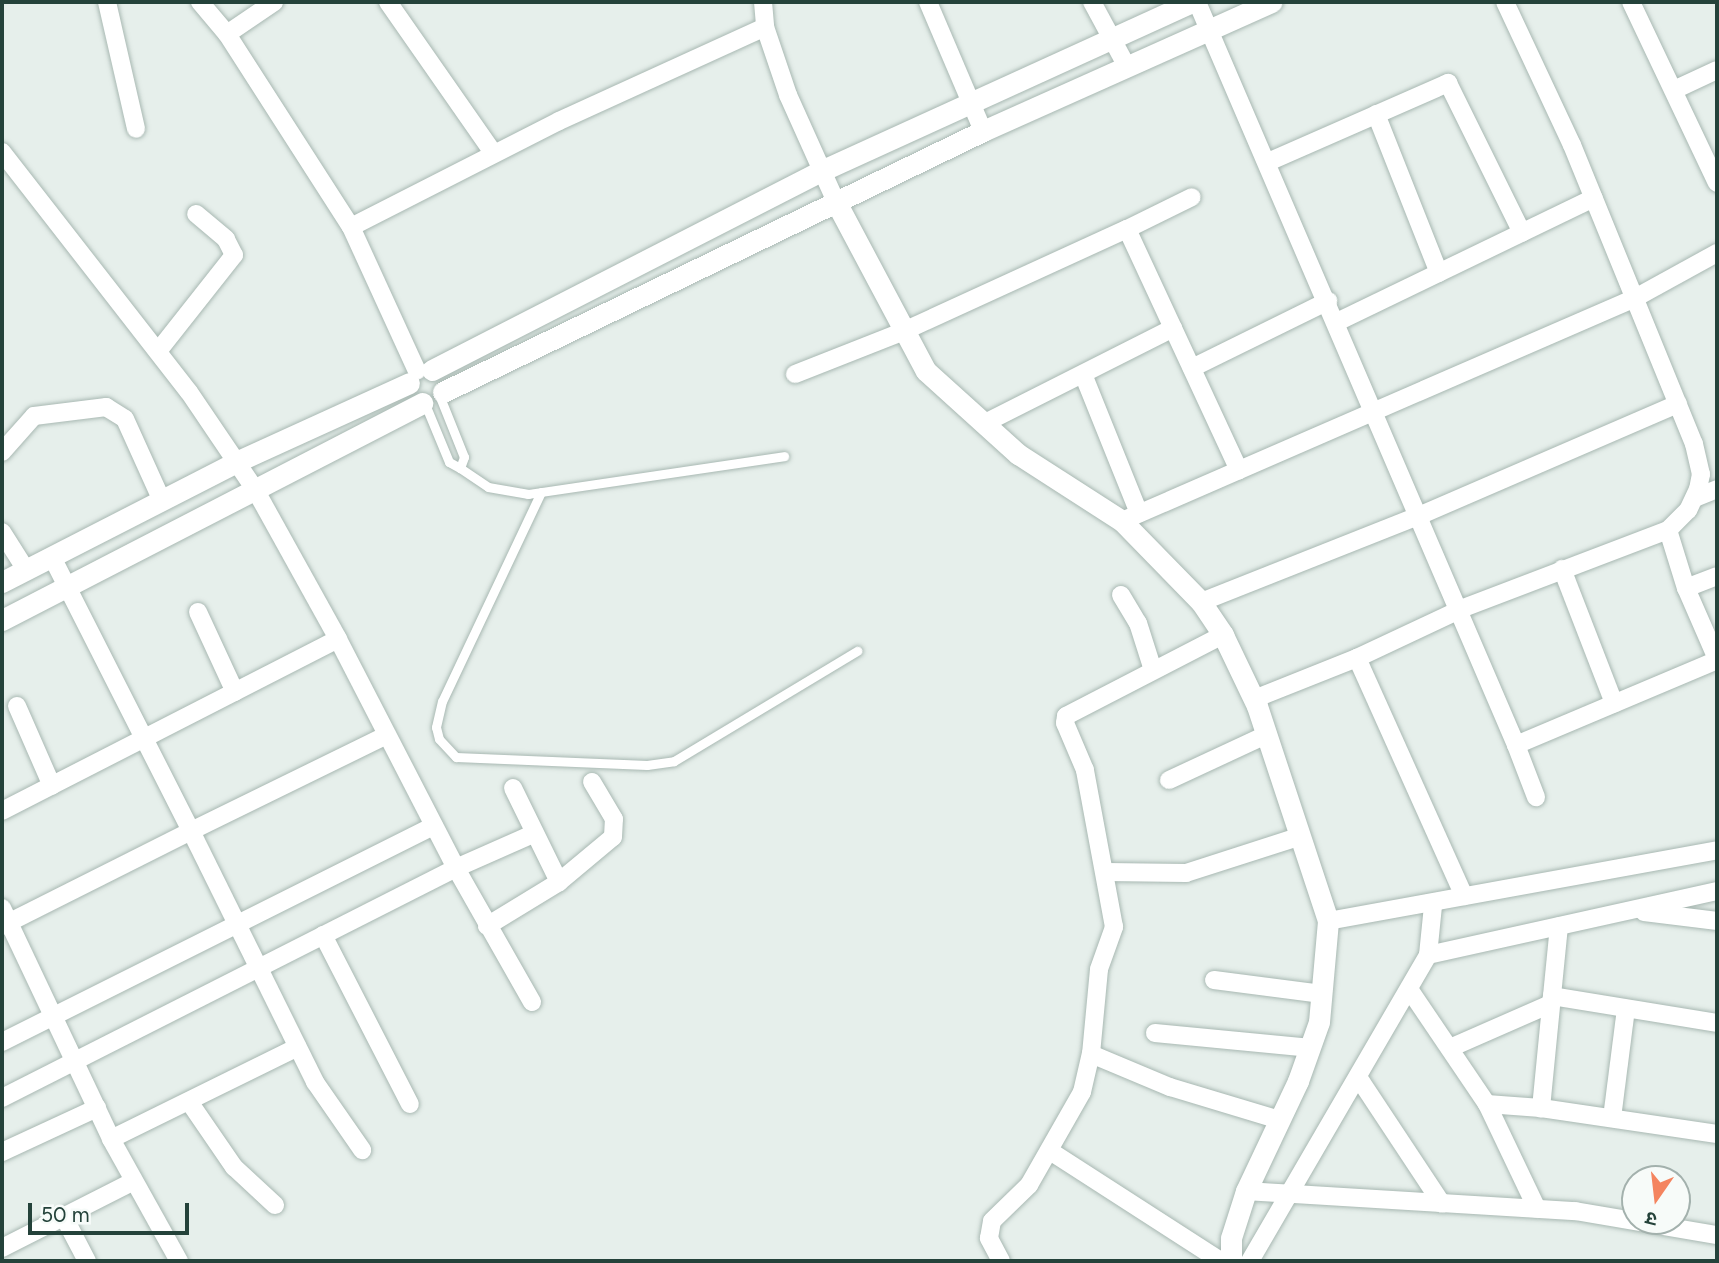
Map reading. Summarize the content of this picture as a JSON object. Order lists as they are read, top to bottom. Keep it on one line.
{"scale_bar":"50 m","north":"bottom"}
